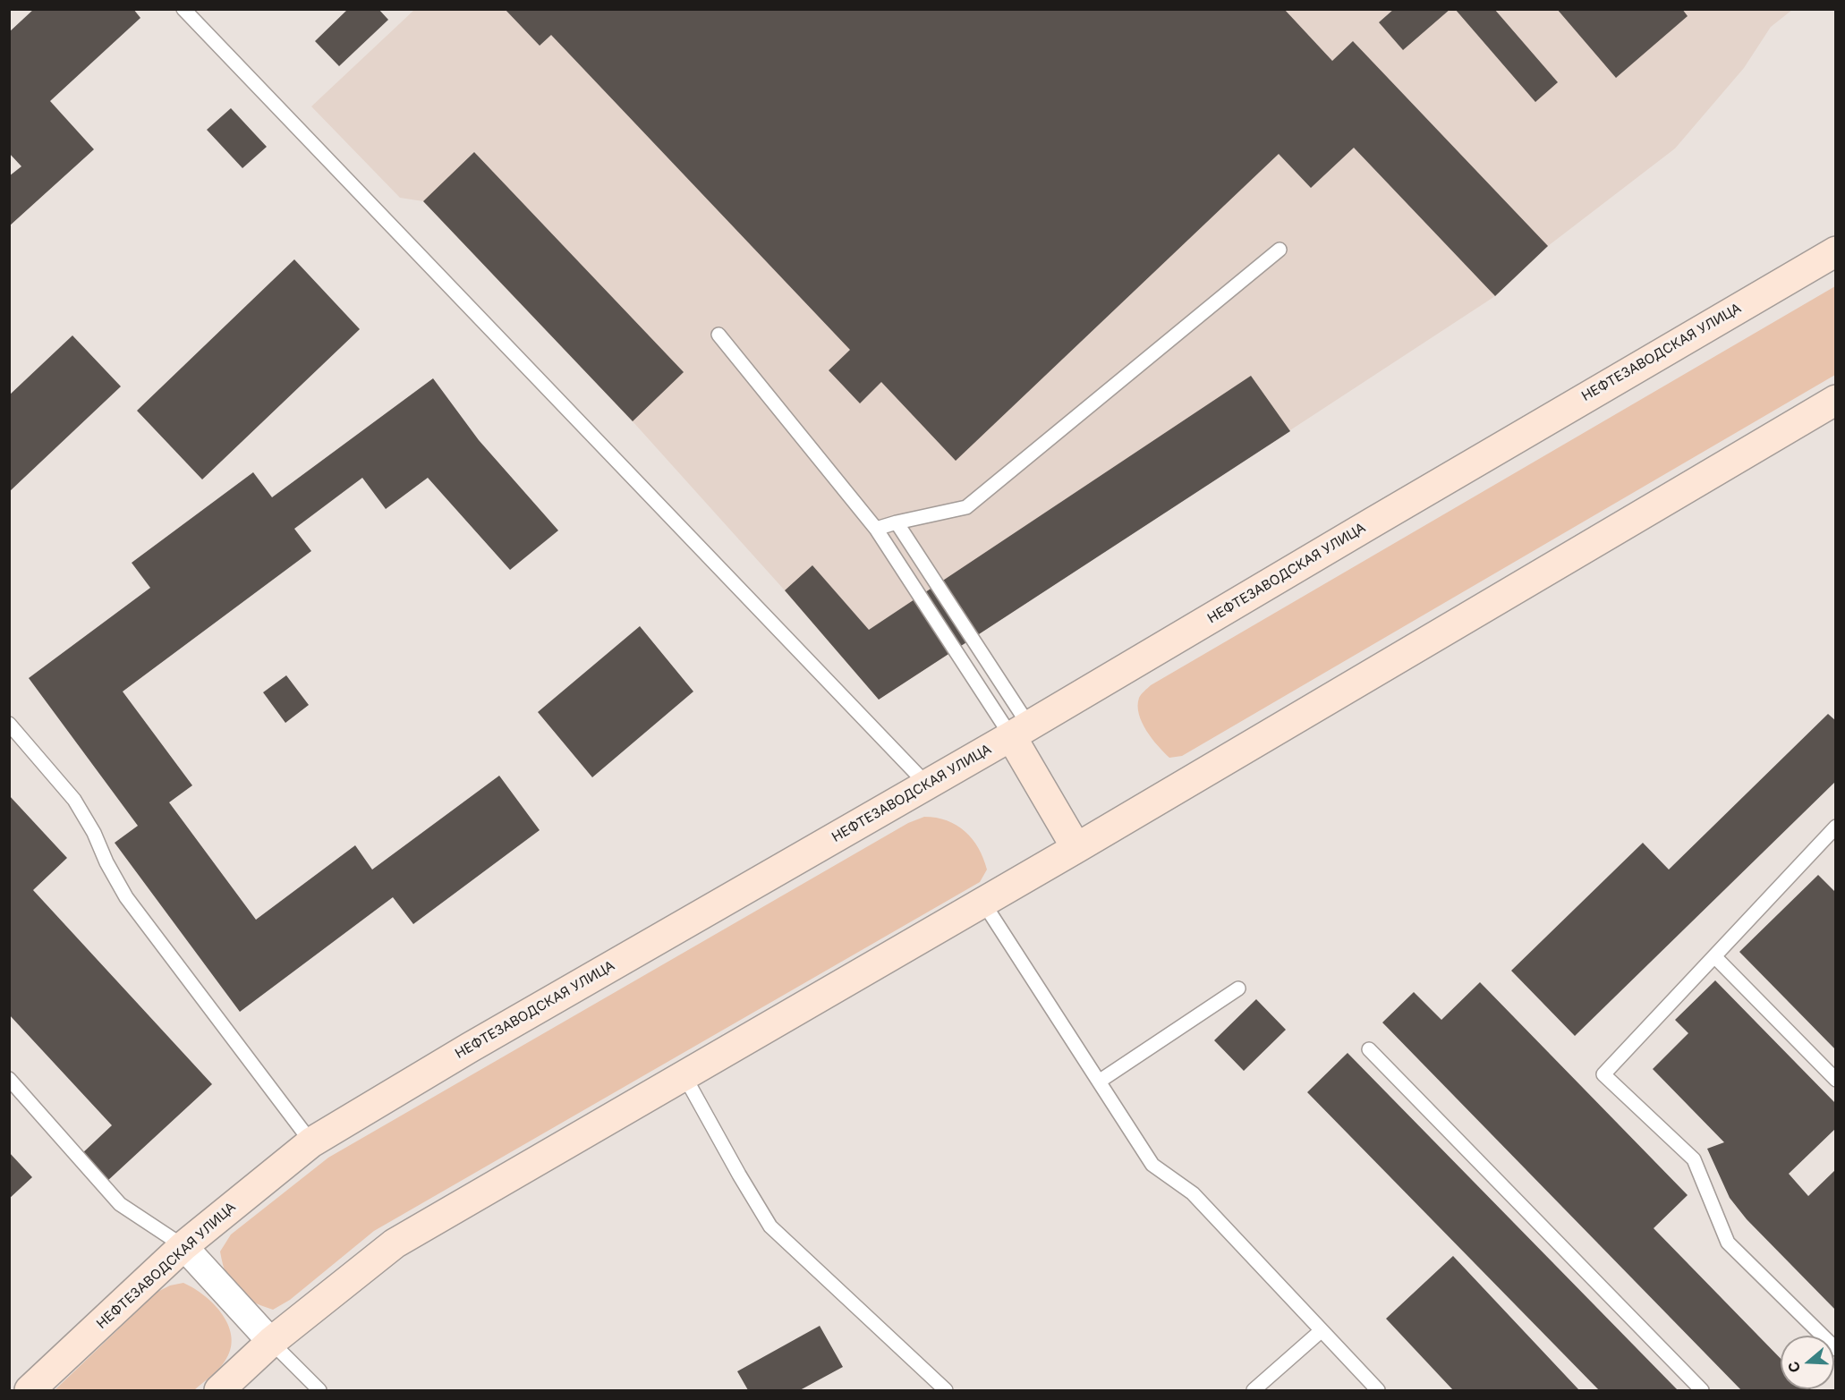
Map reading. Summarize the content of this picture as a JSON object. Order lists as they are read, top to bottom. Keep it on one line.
{"streets":{"main road":["НЕФТЕЗАВОДСКАЯ УЛИЦА"]},"north":"left"}
